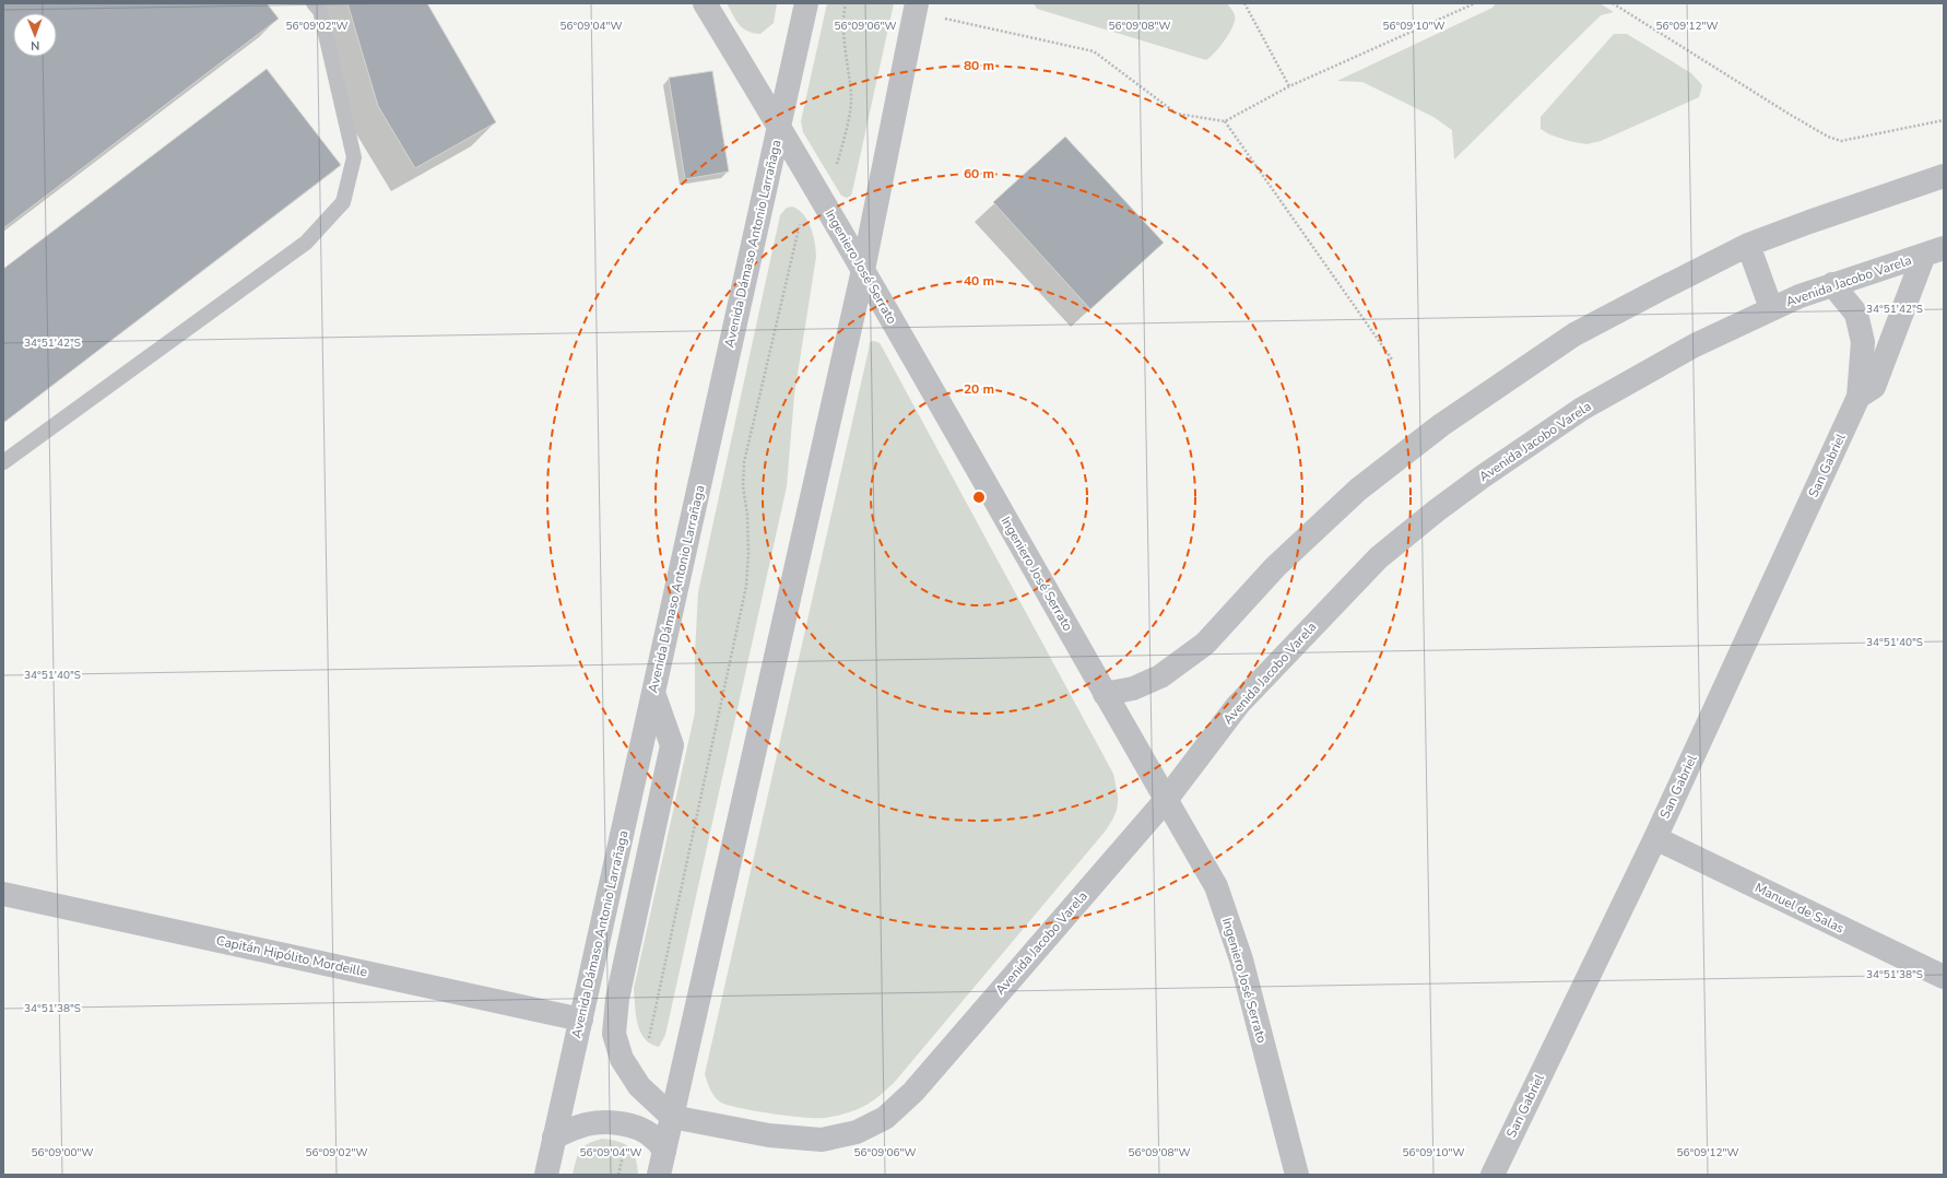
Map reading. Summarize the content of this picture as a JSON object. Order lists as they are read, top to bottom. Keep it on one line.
{"streets":{"street":["Avenida Dámaso Antonio Larrañaga","Ingeniero José Serrato","Avenida Jacobo Varela","San Gabriel","Manuel de Salas","Capitán Hipólito Mordeille"]},"crossings":[["Avenida Dámaso Antonio Larrañaga","Ingeniero José Serrato"],["Avenida Dámaso Antonio Larrañaga","Capitán Hipólito Mordeille"],["Ingeniero José Serrato","Avenida Jacobo Varela"],["Avenida Jacobo Varela","San Gabriel"],["San Gabriel","Manuel de Salas"]],"north":"bottom","coordinates":["56°09'02\"W","56°09'04\"W","56°09'06\"W","56°09'08\"W","56°09'10\"W","56°09'12\"W","34°51'42\"S","34°51'40\"S","34°51'38\"S","56°09'00\"W"],"rings":["80 m","60 m","40 m","20 m"]}
